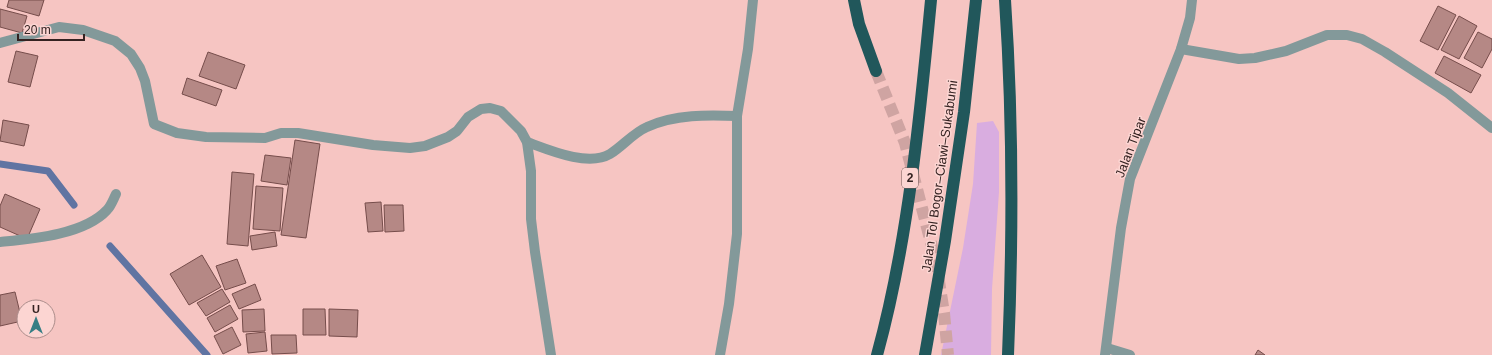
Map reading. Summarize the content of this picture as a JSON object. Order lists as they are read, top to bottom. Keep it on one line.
{"streets":{"highway":["Jalan Tol Bogor–Ciawi–Sukabumi","2"],"street":["Jalan Tipar"]},"scale_bar":"20 m","north":"top"}
